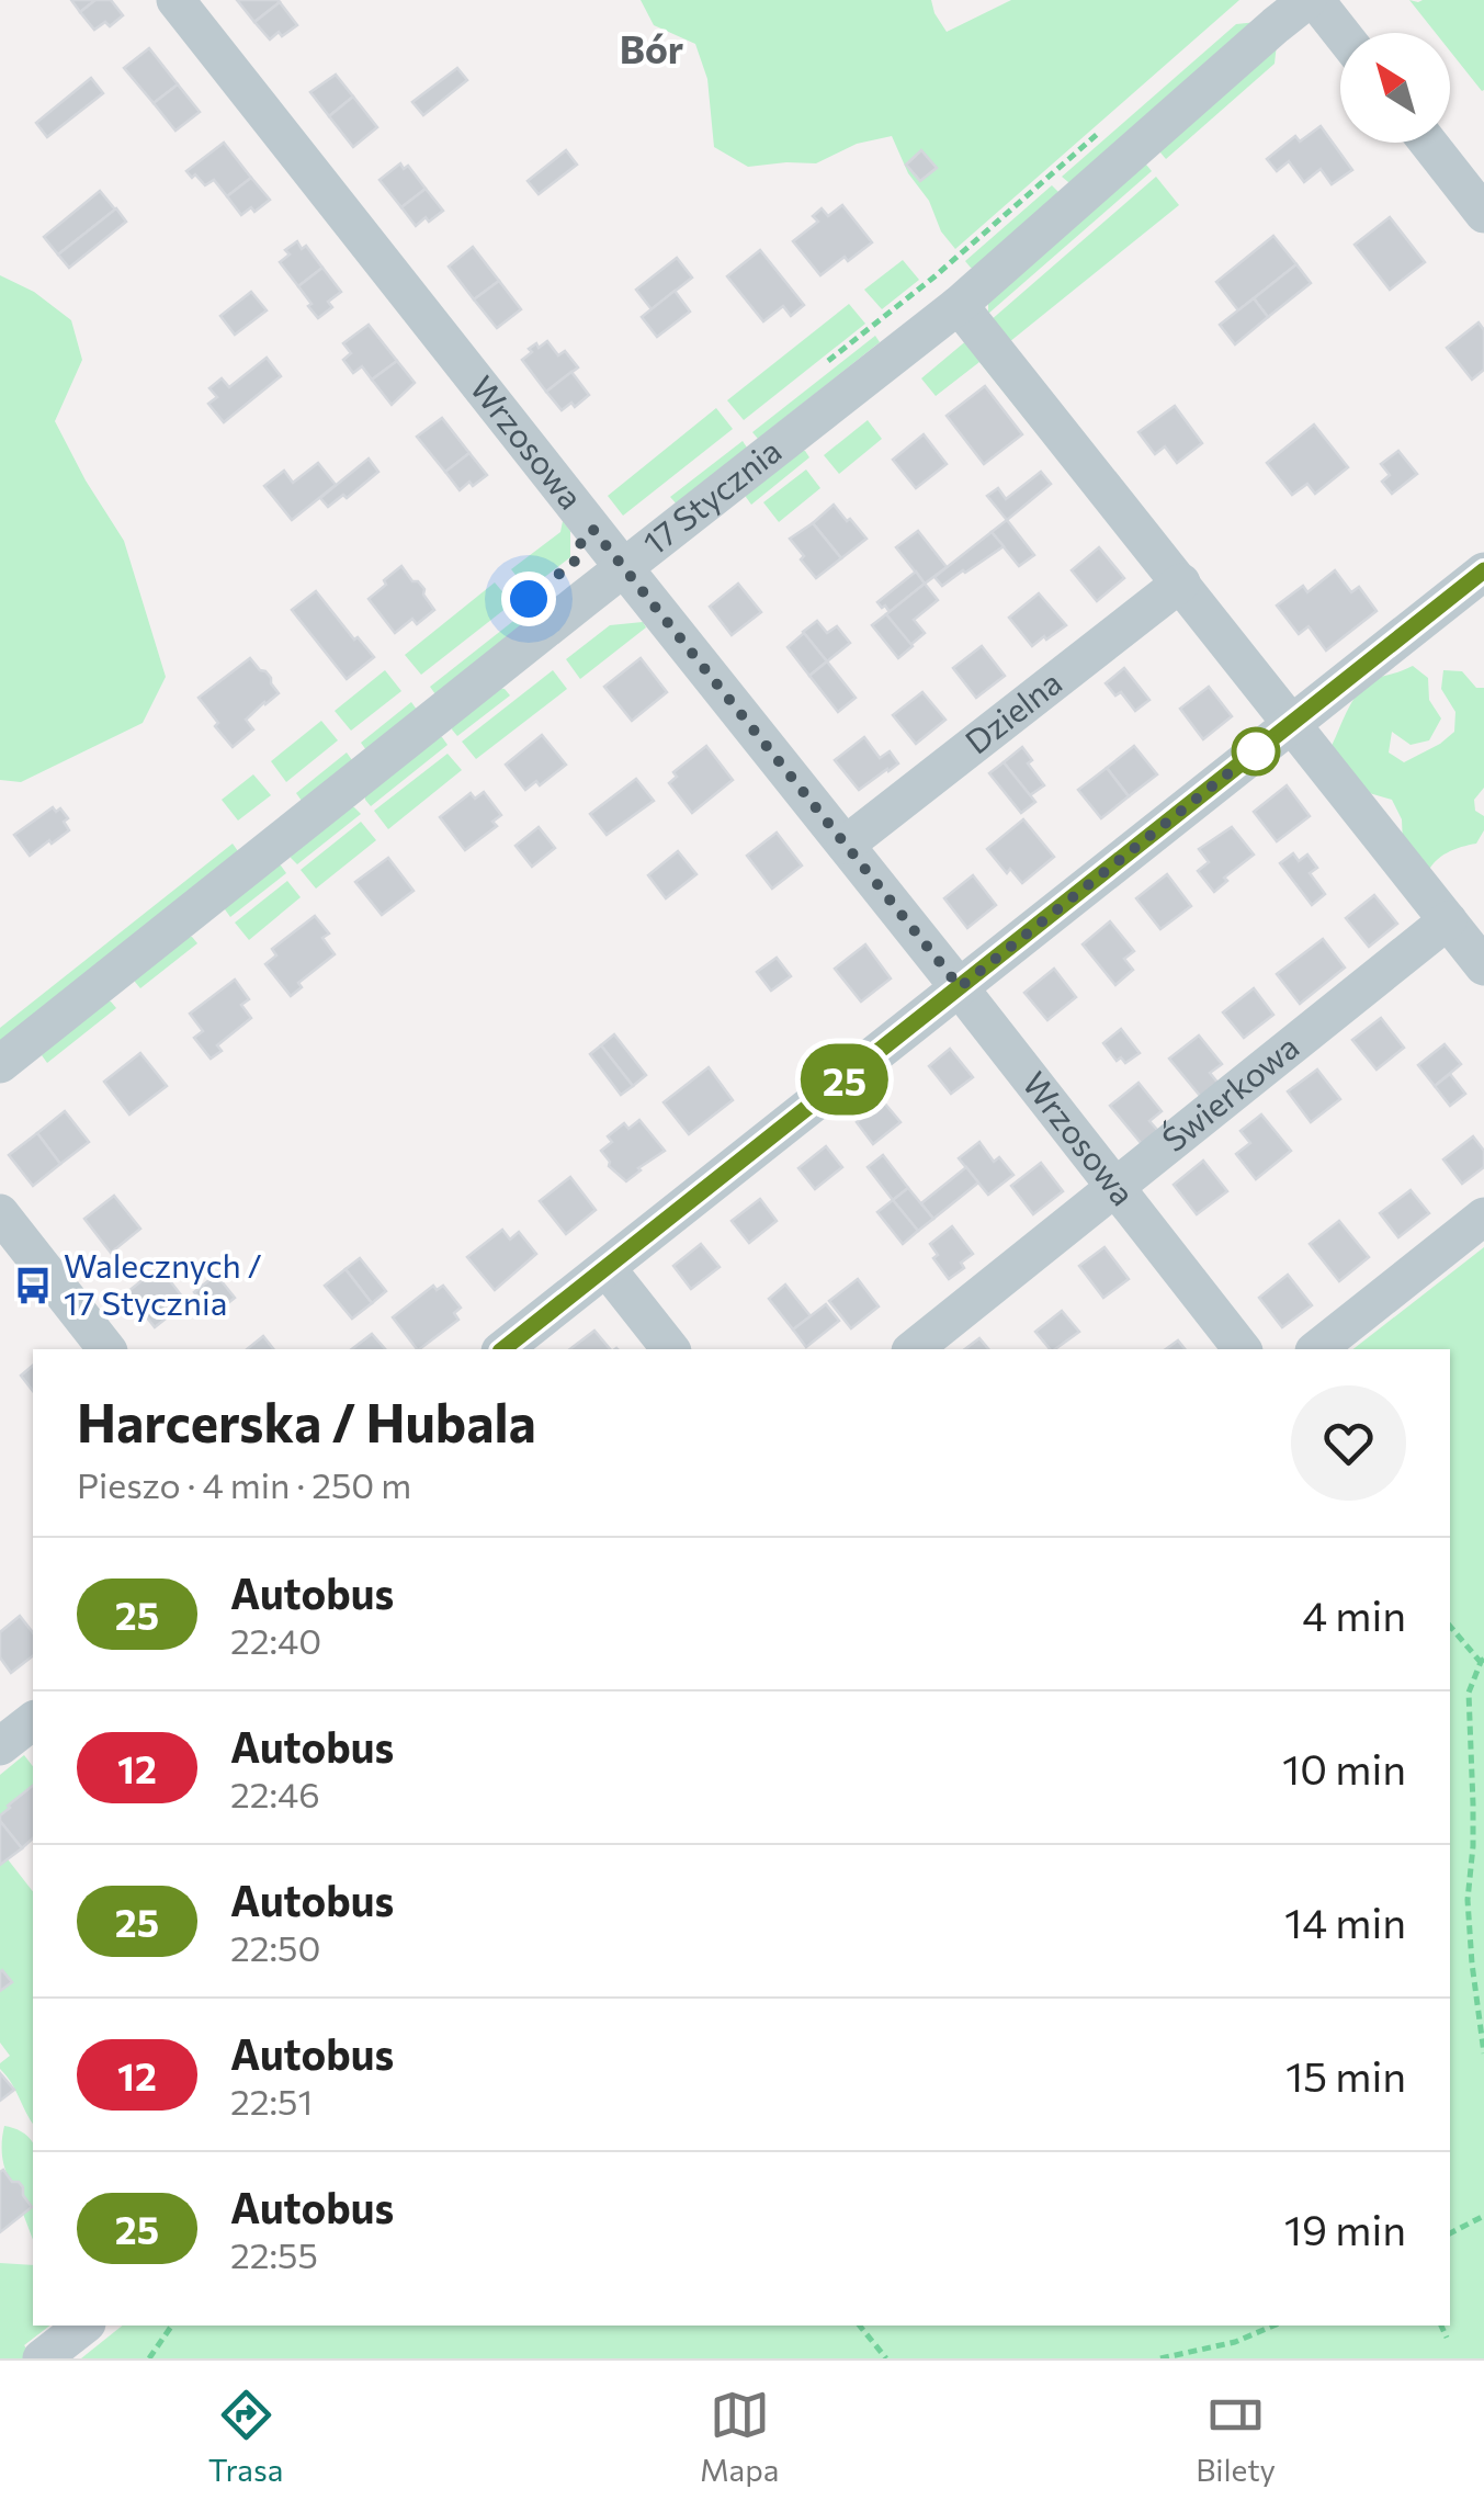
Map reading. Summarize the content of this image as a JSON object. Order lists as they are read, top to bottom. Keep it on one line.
{"streets":{"street":["Wrzosowa","17 Stycznia","Dzielna","Świerkowa"]},"crossings":[["Wrzosowa","17 Stycznia"],["Wrzosowa","Dzielna"],["Wrzosowa","Świerkowa"]],"districts":["Bór"],"places":{"bus stop":["Walecznych / 17 Stycznia"]},"lines":["bus line 25"],"north":"top left","page":{"on_map":"25","heading":["Harcerska / Hubala","Pieszo · 4 min · 250 m"],"list":[{"mark":"25","name":"Autobus","note":"22:40","value":"4 min"},{"mark":"12","name":"Autobus","note":"22:46","value":"10 min"},{"mark":"25","name":"Autobus","note":"22:50","value":"14 min"},{"mark":"12","name":"Autobus","note":"22:51","value":"15 min"},{"mark":"25","name":"Autobus","note":"22:55","value":"19 min"}],"tabs":["Trasa","Mapa","Bilety"]}}
